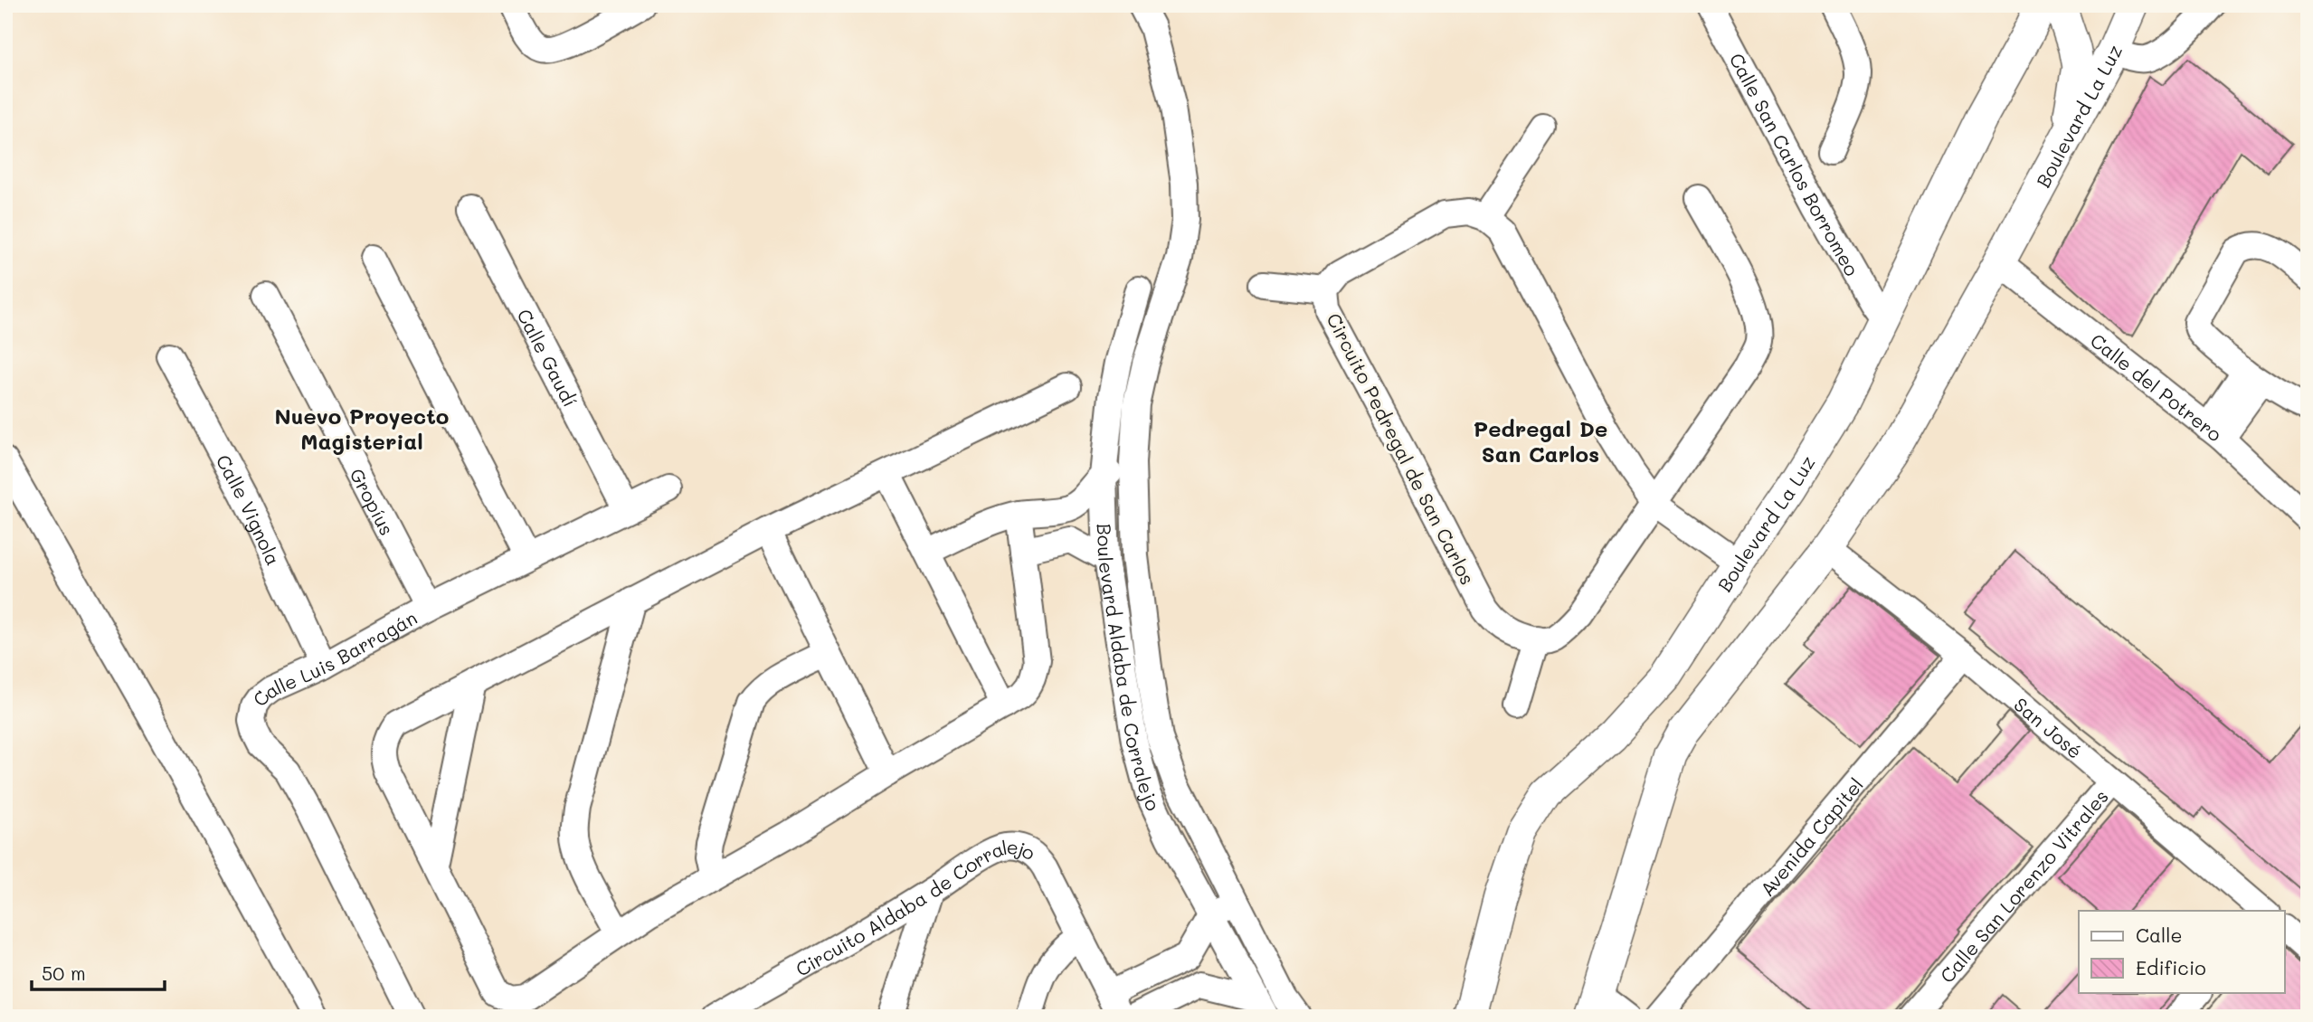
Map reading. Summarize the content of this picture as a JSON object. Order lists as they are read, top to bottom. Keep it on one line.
{"streets":{"main road":["Boulevard La Luz"],"street":["Calle San Carlos Borromeo","Calle Gaudí","Calle del Potrero","Circuito Pedregal de San Carlos","Gropíus","Calle Vignola","Calle Luis Barragán","Boulevard Aldaba de Corralejo","San José","Avenida Capitel","Calle San Lorenzo Vitrales","Circuito Aldaba de Corralejo"]},"crossings":[["Boulevard La Luz","Calle San Carlos Borromeo"],["Boulevard La Luz","Calle del Potrero"],["Boulevard La Luz","San José"],["Calle Gaudí","Calle Luis Barragán"],["Gropíus","Calle Luis Barragán"],["Calle Vignola","Calle Luis Barragán"],["San José","Avenida Capitel"],["San José","Calle San Lorenzo Vitrales"]],"districts":["Nuevo Proyecto Magisterial","Pedregal De San Carlos"],"legend":["Calle","Edificio"],"scale_bar":"50 m"}
